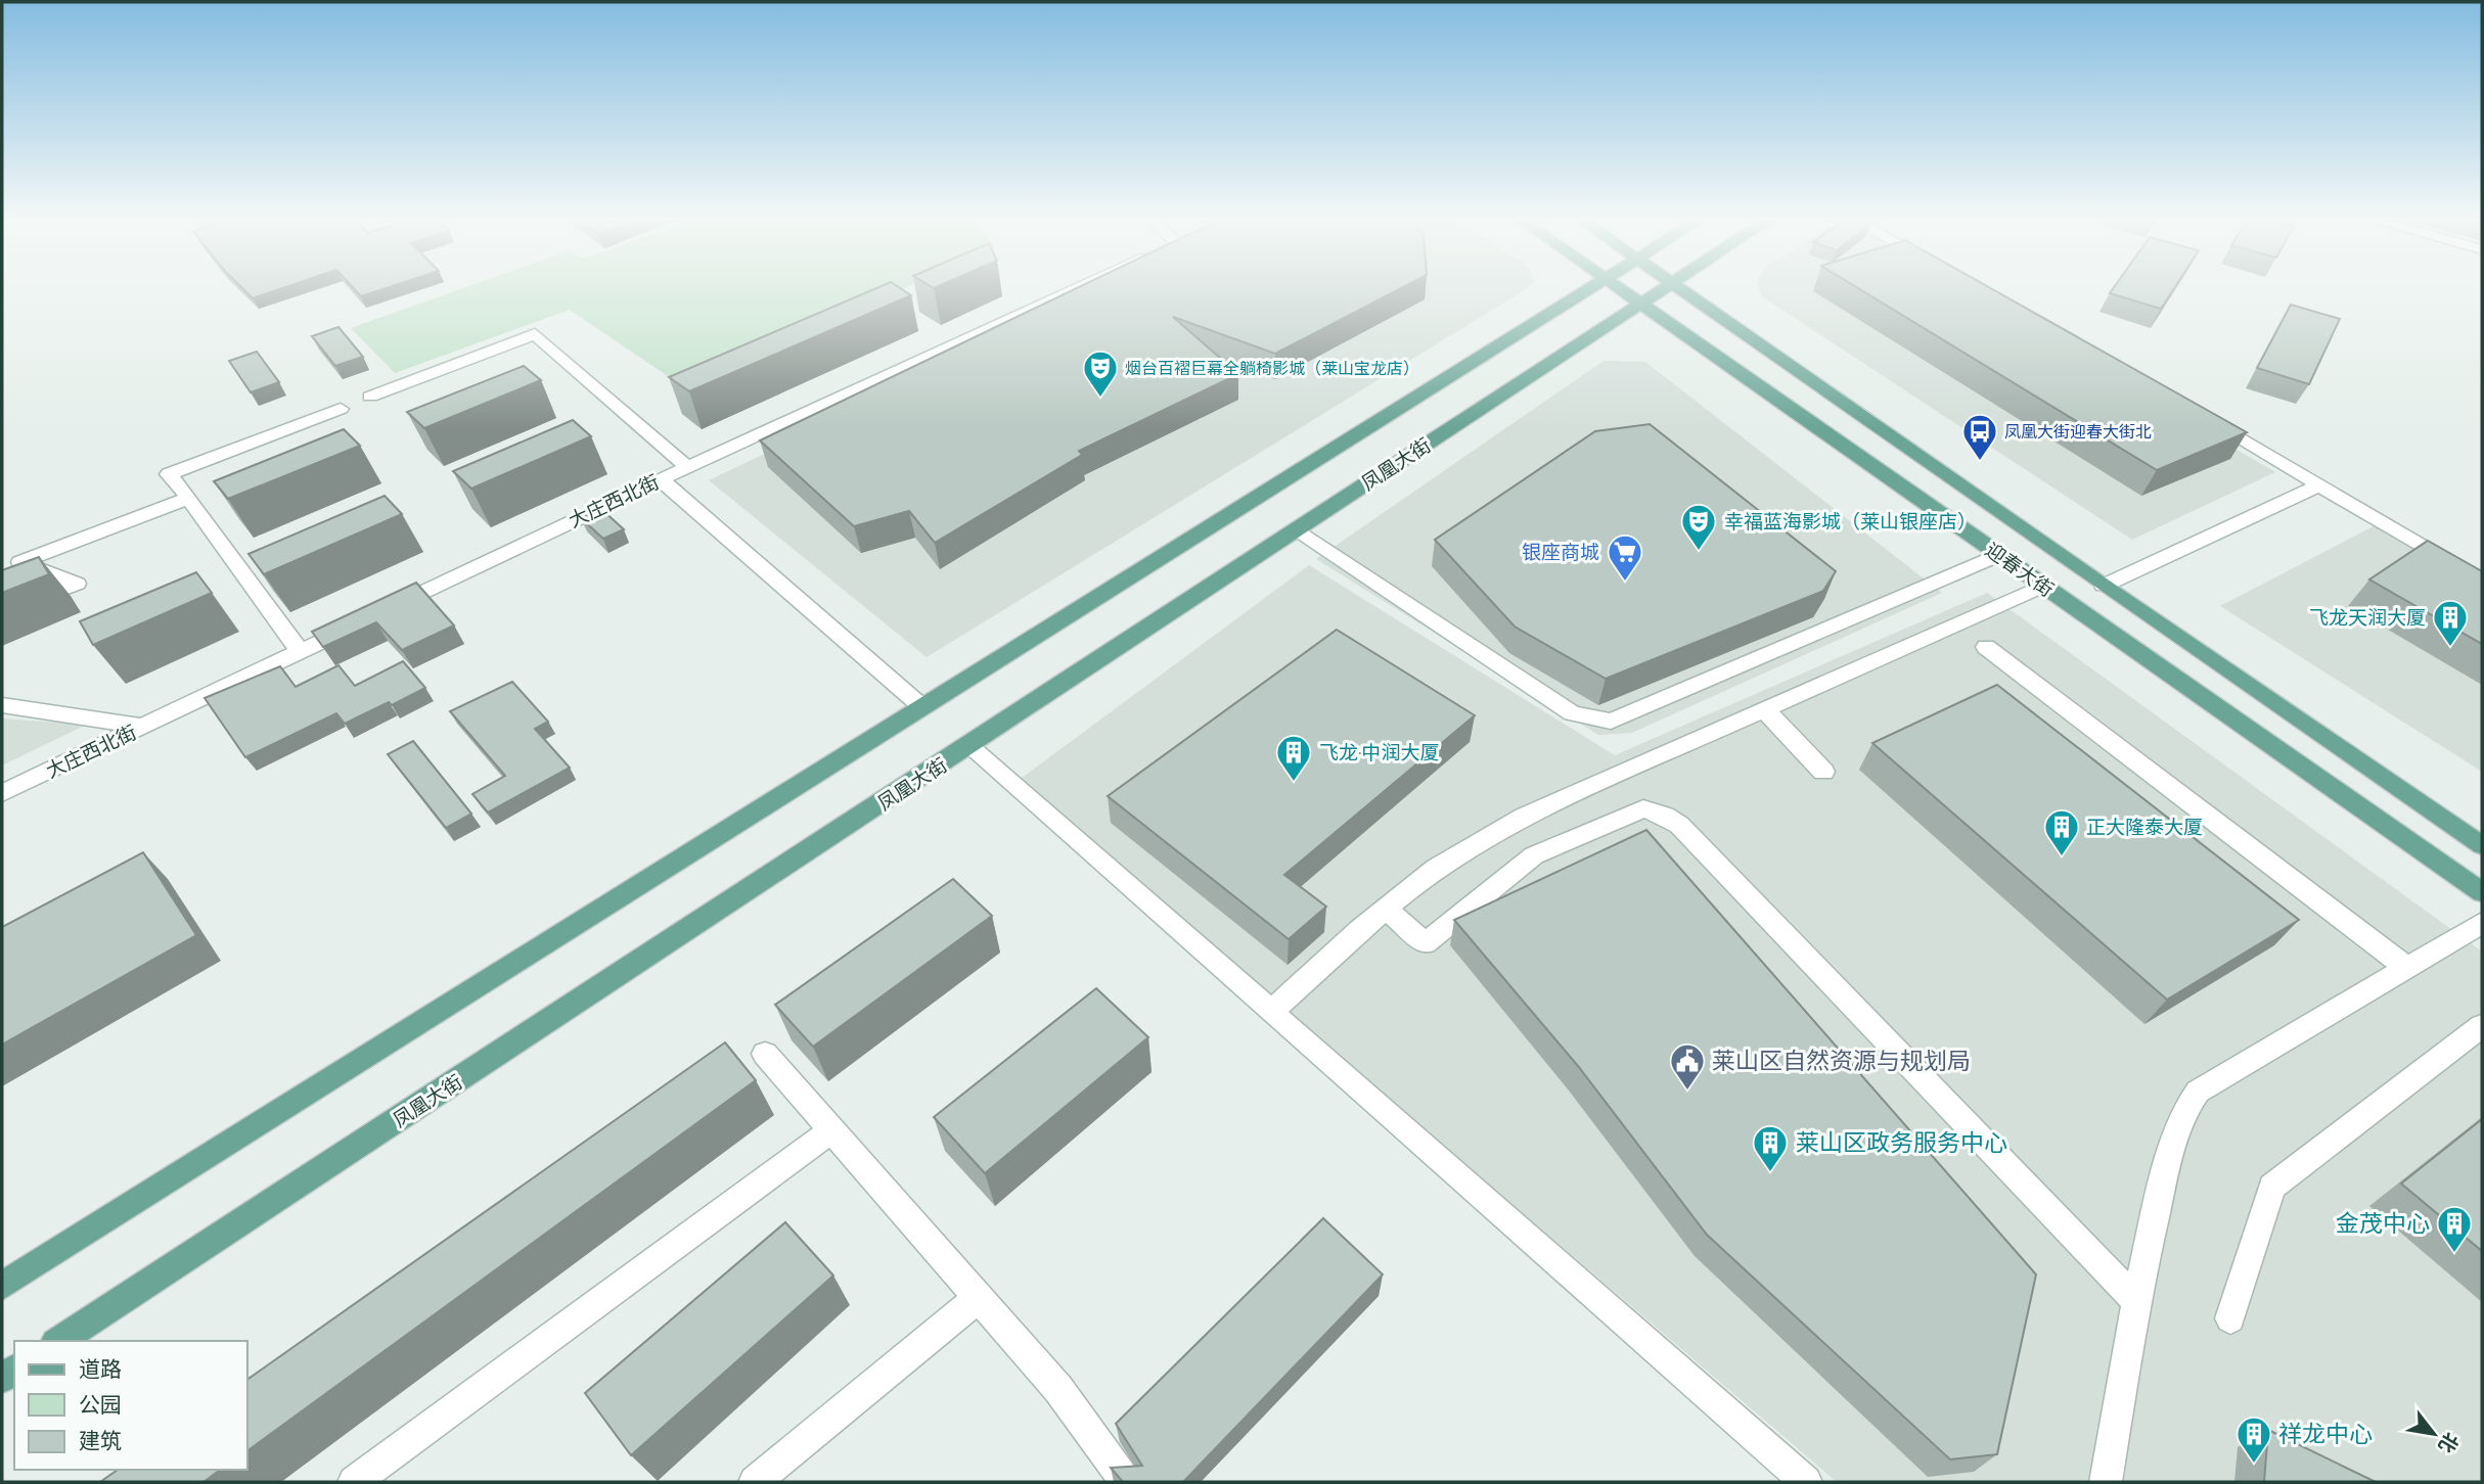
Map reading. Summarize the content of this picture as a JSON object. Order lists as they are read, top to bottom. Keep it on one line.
{"streets":{"main road":["凤凰大街","迎春大街"],"street":["大庄西北街"]},"crossings":[["凤凰大街","迎春大街"]],"places":{"theatre":["烟台百褶巨幕全躺椅影城（莱山宝龙店）","幸福蓝海影城（莱山银座店）"],"bus stop":["凤凰大街迎春大街北"],"supermarket":["银座商城"],"building":["飞龙天润大厦","飞龙·中润大厦","正大隆泰大厦","莱山区政务服务中心","金茂中心","祥龙中心"],"public building":["莱山区自然资源与规划局"]},"legend":["道路","公园","建筑"],"north":"bottom right"}
